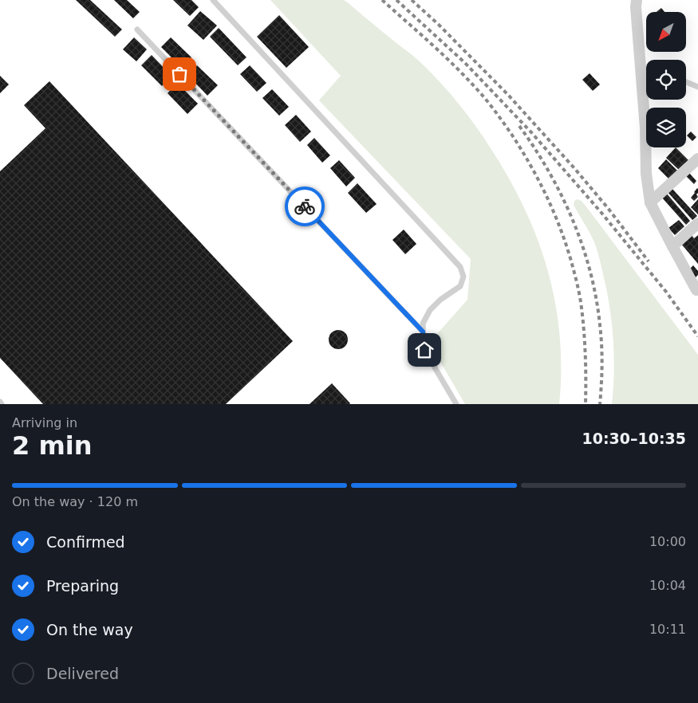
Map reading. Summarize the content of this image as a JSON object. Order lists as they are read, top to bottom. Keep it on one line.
{"north":"bottom left","page":{"heading":["2 min","Arriving in","10:30–10:35"],"bar":"On the way · 120 m","list":[["Confirmed","10:00"],["Preparing","10:04"],["On the way","10:11"],"Delivered"]}}
